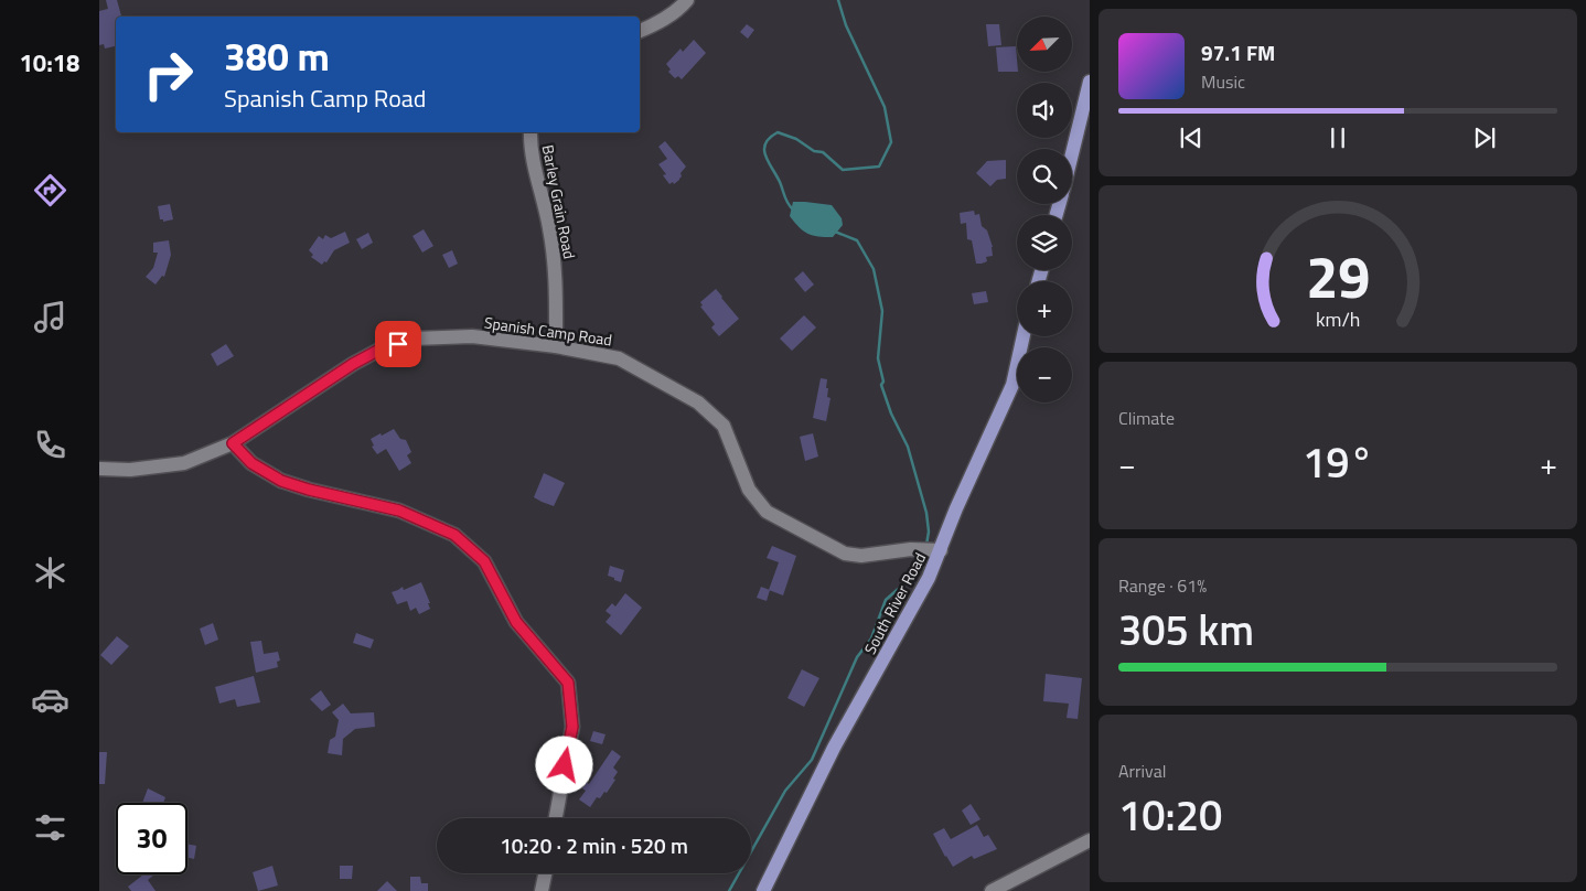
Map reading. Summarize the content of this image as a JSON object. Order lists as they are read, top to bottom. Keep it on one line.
{"streets":{"main road":["South River Road"],"street":["Barley Grain Road","Spanish Camp Road"]},"crossings":[["Barley Grain Road","Spanish Camp Road"],["Spanish Camp Road","South River Road"]],"north":"bottom left","page":{"tabs":"10:18","map_buttons":["+","−"],"turn":["380 m","Spanish Camp Road"],"song":["97.1 FM","Music"],"tile":["Climate",["Range · 61%","305 km"],["Arrival","10:20"]],"heat":["−","19°","+"],"limit":"30","trip":"10:20 · 2 min · 520 m","gauge":["29","km/h"]}}
